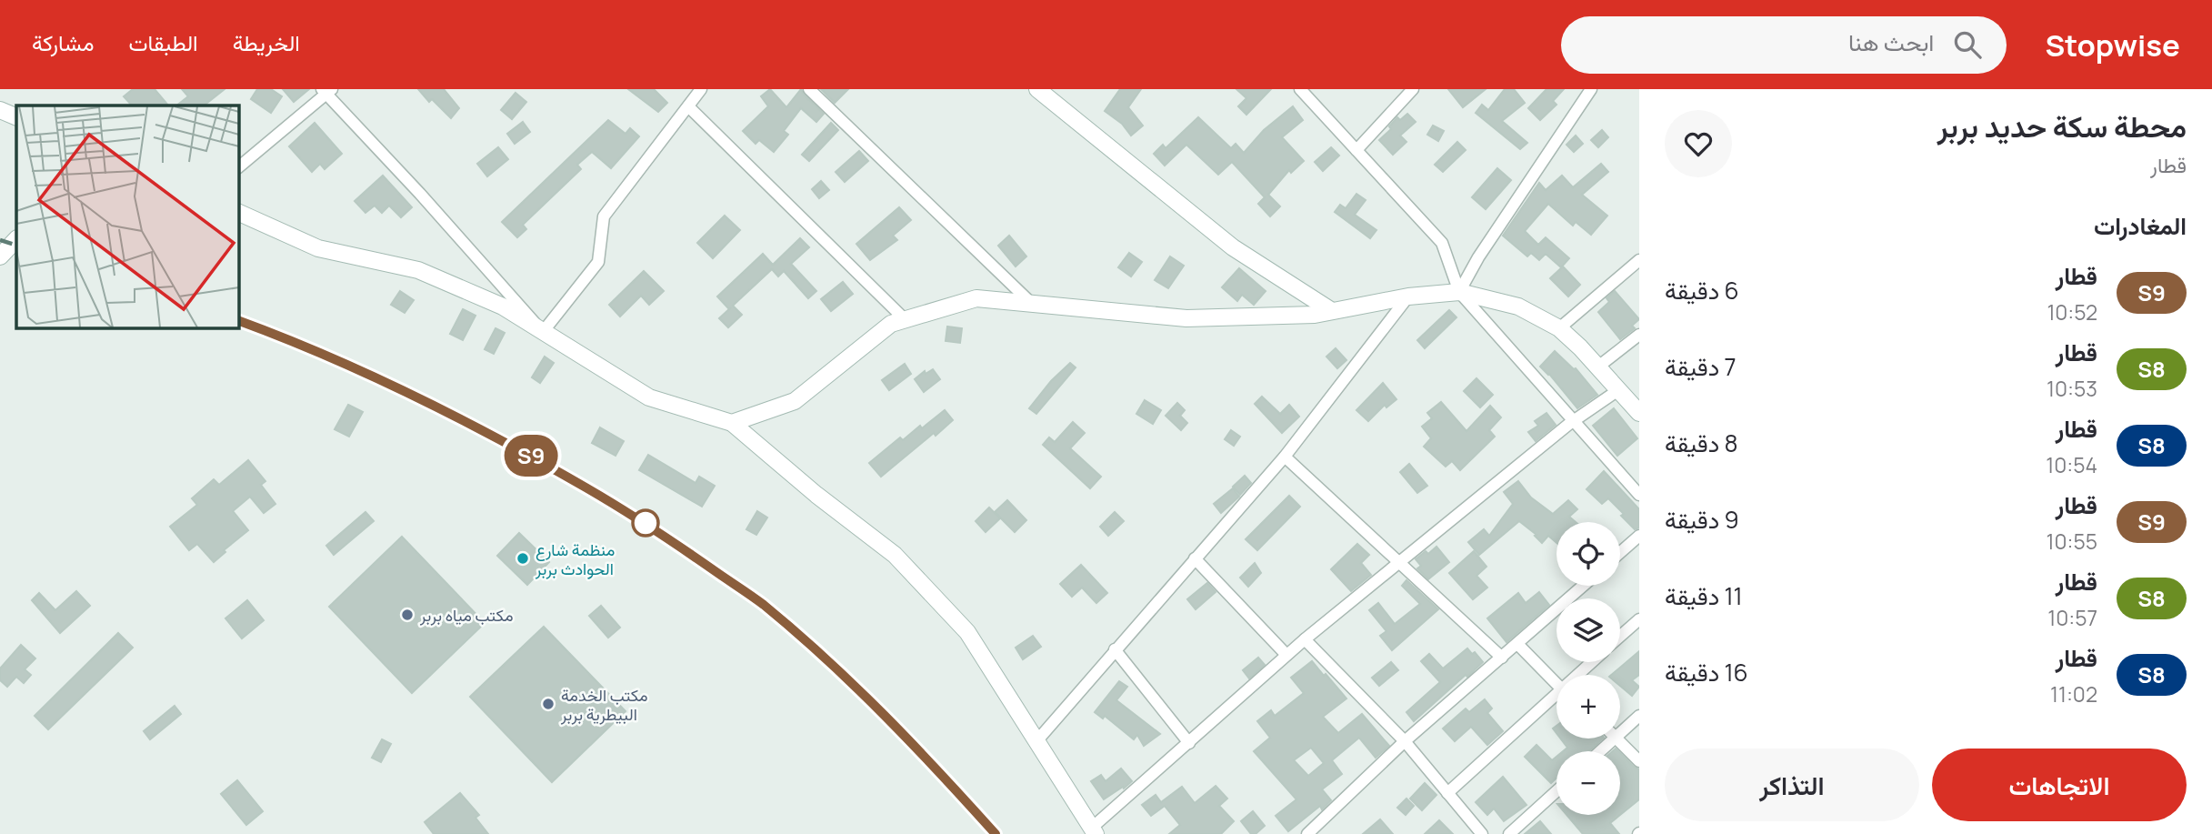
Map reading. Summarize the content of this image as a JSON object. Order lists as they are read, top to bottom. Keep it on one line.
{"places":["منظمة شارع الحوادث بربر","مكتب مياه بربر","مكتب الخدمة البيطرية بربر"],"page":{"header":"Stopwise","search":"ابحث هنا","nav":["الخريطة","الطبقات","مشاركة"],"heading":[["محطة سكة حديد بربر","قطار"],"المغادرات"],"on_map":"S9","list":[{"mark":"S9","name":"قطار","note":"10:52","value":"6 دقيقة"},{"mark":"S8","name":"قطار","note":"10:53","value":"7 دقيقة"},{"mark":"S8","name":"قطار","note":"10:54","value":"8 دقيقة"},{"mark":"S9","name":"قطار","note":"10:55","value":"9 دقيقة"},{"mark":"S8","name":"قطار","note":"10:57","value":"11 دقيقة"},{"mark":"S8","name":"قطار","note":"11:02","value":"16 دقيقة"}],"map_buttons":["+","−"],"buttons":["الاتجاهات","التذاكر"]}}
